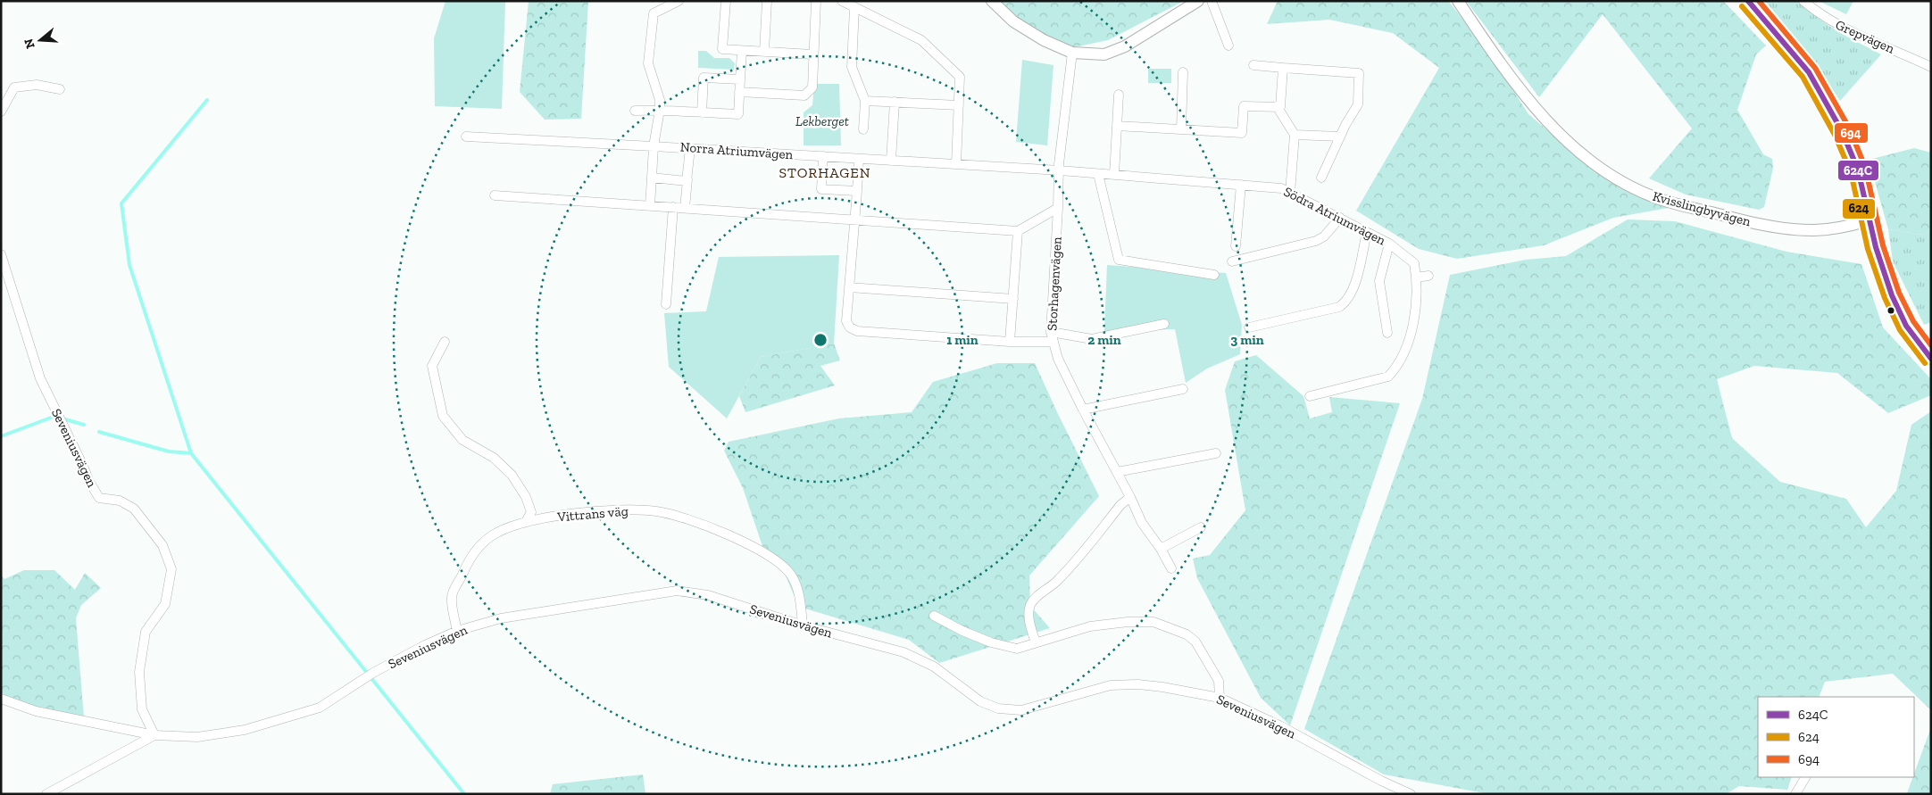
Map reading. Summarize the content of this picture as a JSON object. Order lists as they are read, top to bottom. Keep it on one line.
{"streets":{"street":["Grepvägen","Norra Atriumvägen","Kvisslingbyvägen","Södra Atriumvägen","Storhagenvägen","Seveniusvägen","Vittrans väg"]},"crossings":[["Norra Atriumvägen","Södra Atriumvägen"],["Norra Atriumvägen","Storhagenvägen"],["Södra Atriumvägen","Storhagenvägen"],["Seveniusvägen","Vittrans väg"]],"districts":["STORHAGEN"],"parks":["Lekberget"],"lines":["transit line 624C","transit line 694","transit line 624"],"legend":["624C","624","694"],"north":"left","rings":["1 min","2 min","3 min"]}
